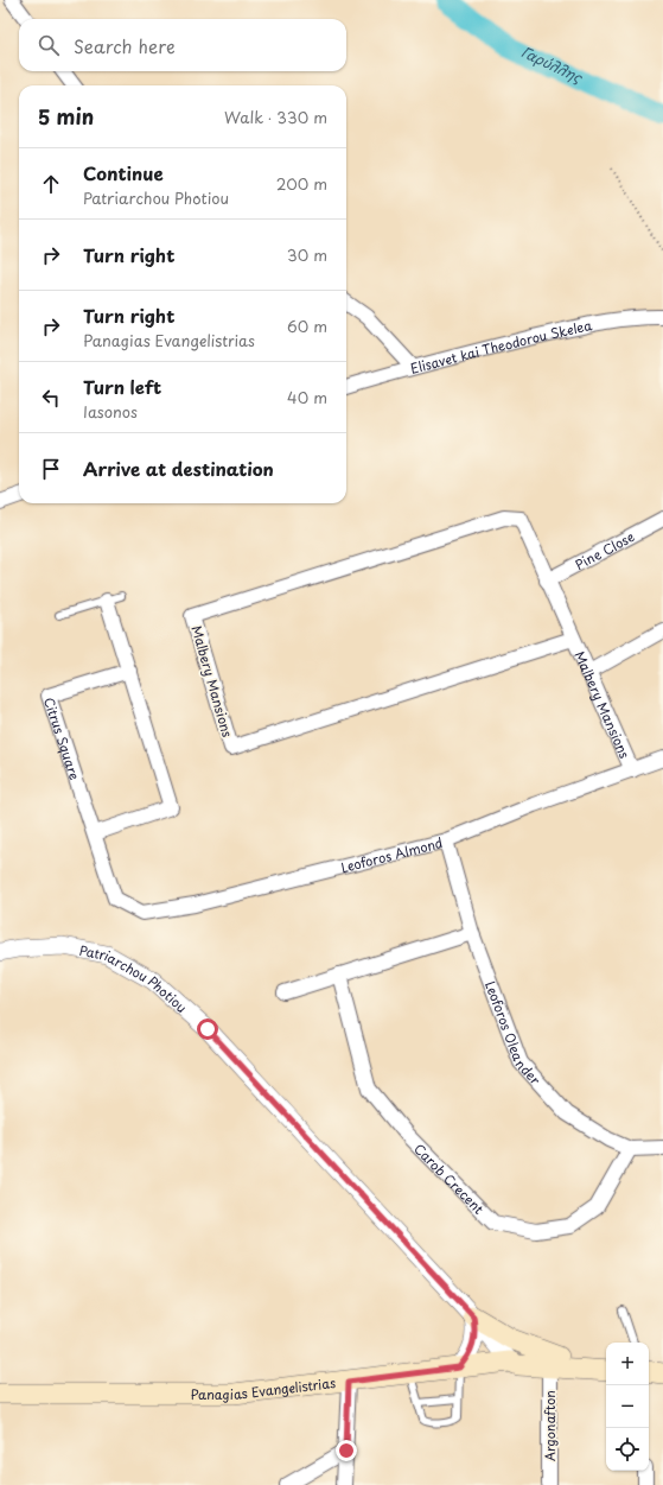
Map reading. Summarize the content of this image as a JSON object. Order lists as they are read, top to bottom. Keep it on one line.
{"streets":{"main road":["Panagias Evangelistrias"],"street":["Elisavet kai Theodorou Skelea","Pine Close","Malbery Mansions","Citrus Square","Leoforos Almond","Patriarchou Photiou","Leoforos Oleander","Carob Crecent","Argonafton"]},"crossings":[["Pine Close","Malbery Mansions"],["Malbery Mansions","Leoforos Almond"],["Citrus Square","Leoforos Almond"],["Leoforos Almond","Leoforos Oleander"],["Patriarchou Photiou","Panagias Evangelistrias"],["Leoforos Oleander","Carob Crecent"],["Panagias Evangelistrias","Argonafton"]],"water":["Γαρύλλης"],"page":{"search":"Search here","heading":["5 min","Walk · 330 m"],"list":[["Continue","Patriarchou Photiou","200 m"],["Turn right","30 m"],["Turn right","Panagias Evangelistrias","60 m"],["Turn left","Iasonos","40 m"],"Arrive at destination"],"map_buttons":["+","−"]}}
